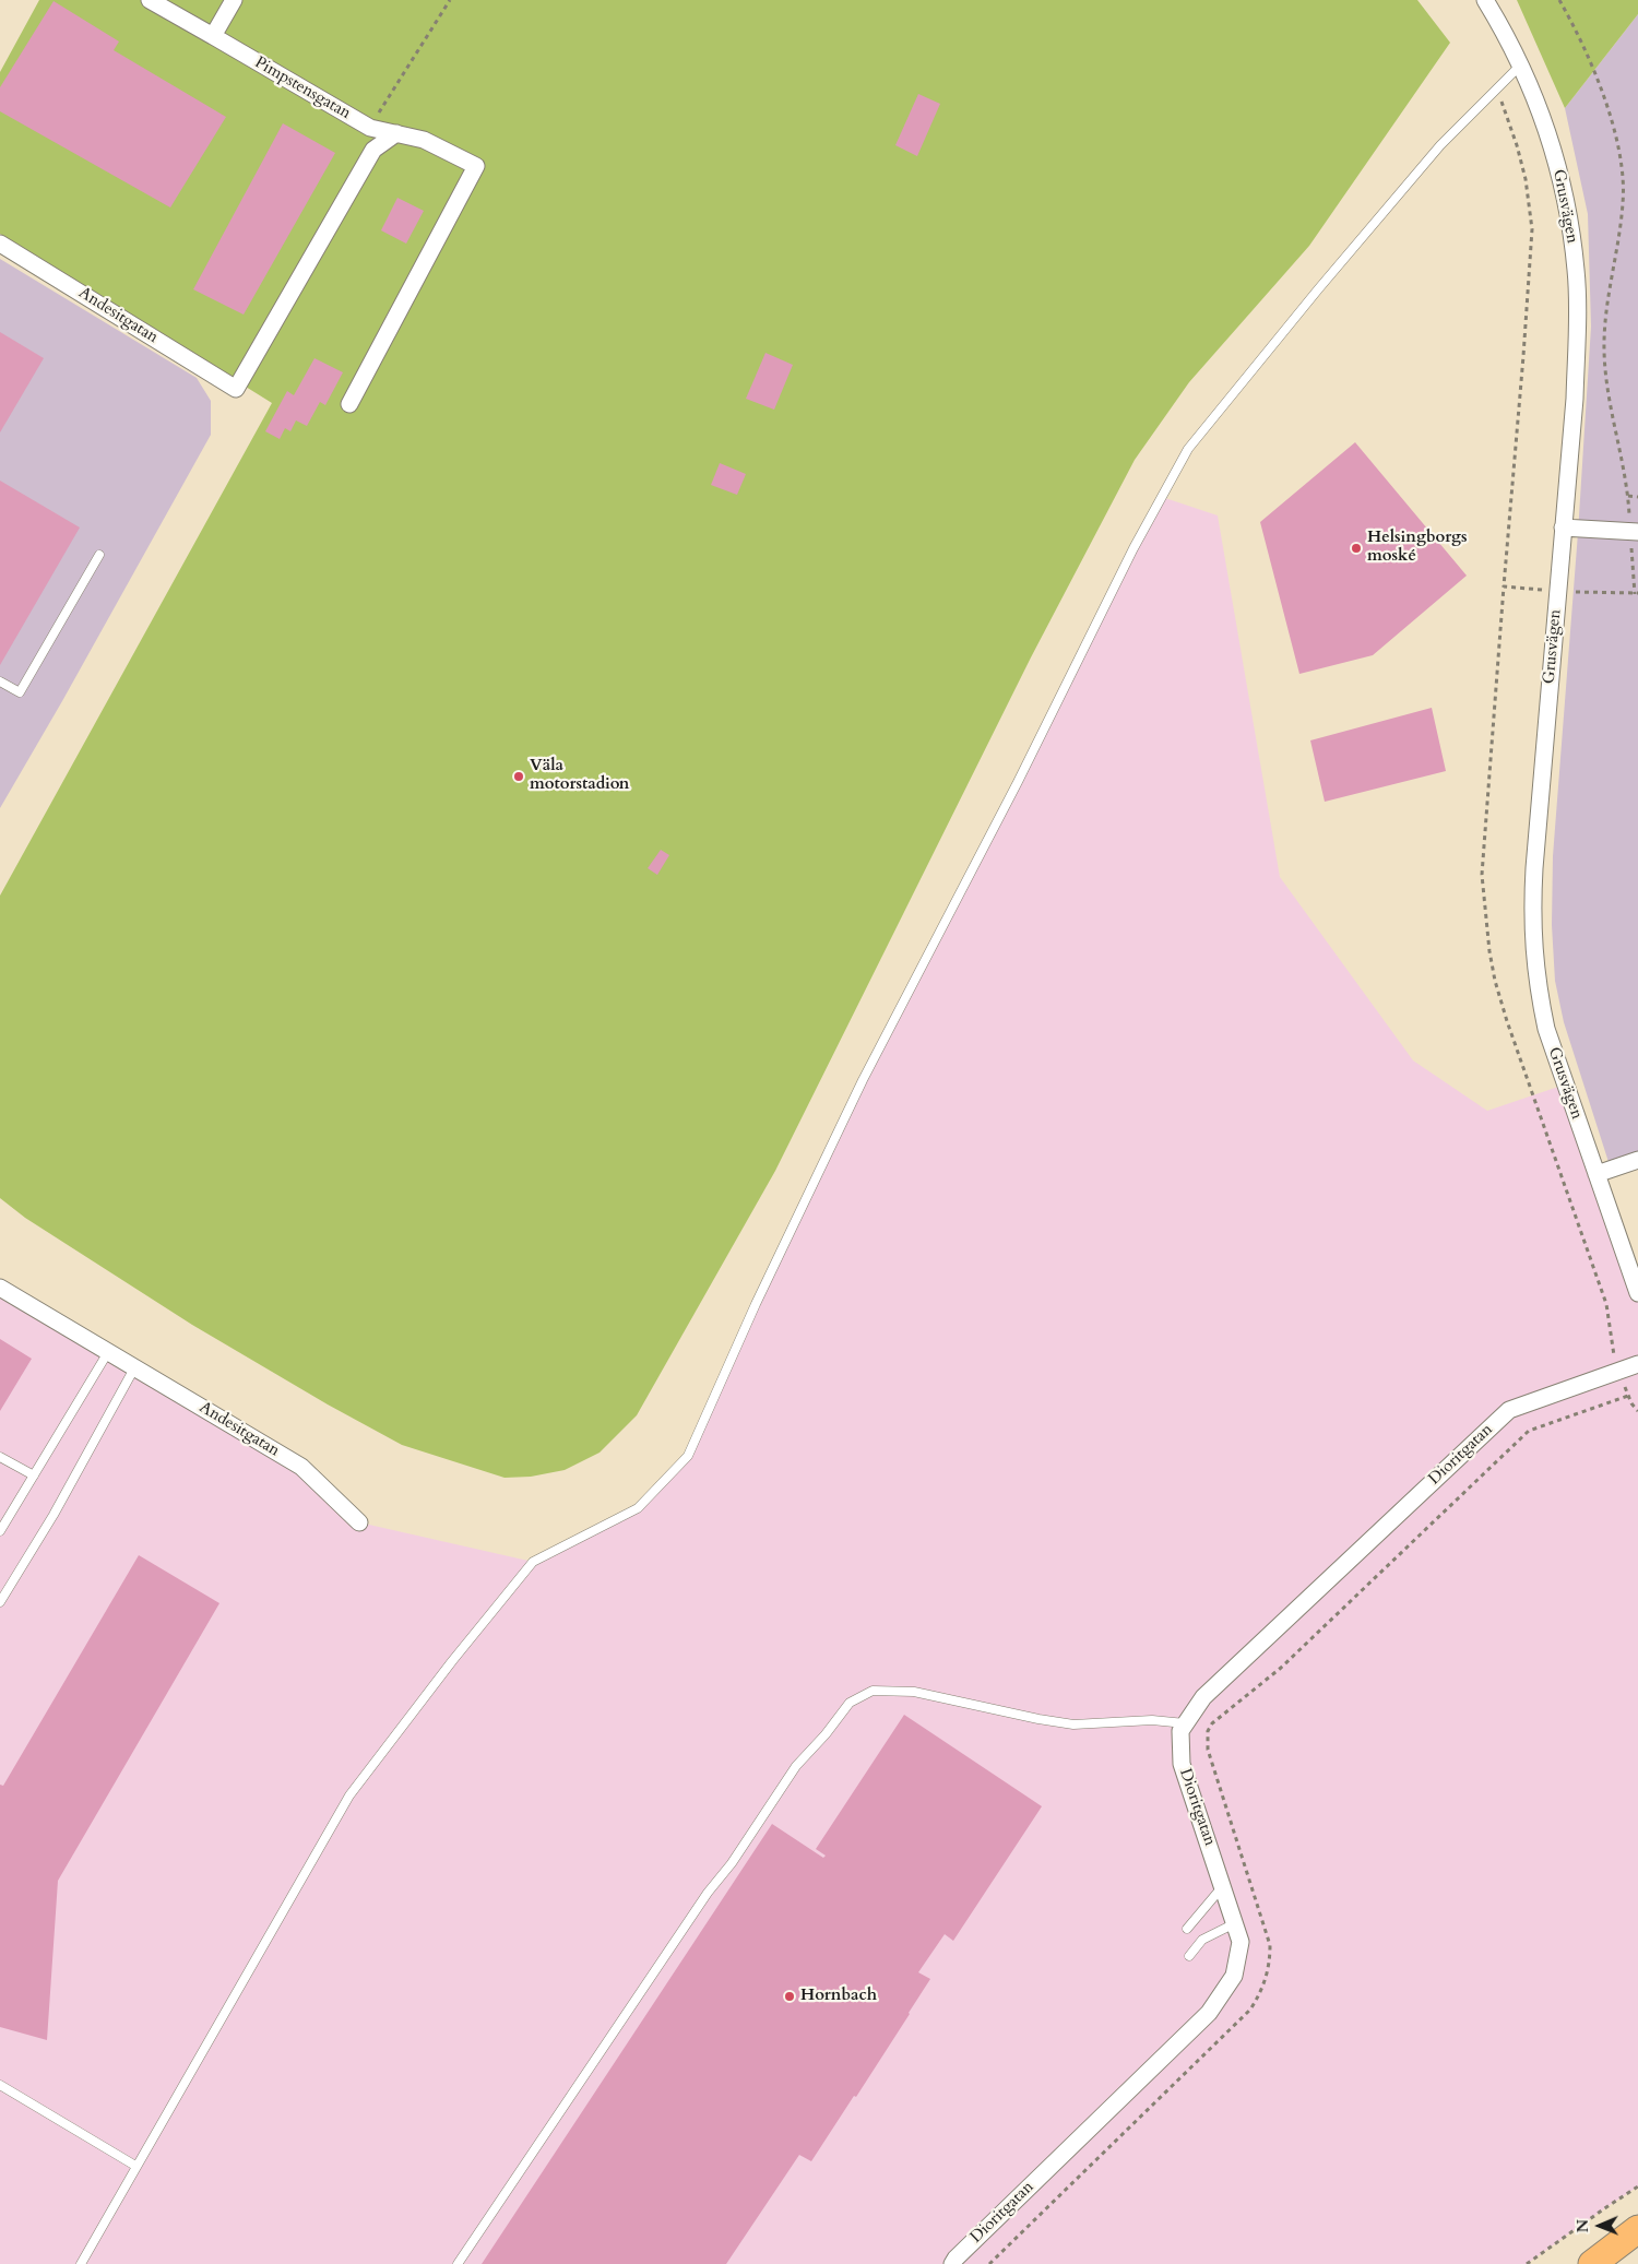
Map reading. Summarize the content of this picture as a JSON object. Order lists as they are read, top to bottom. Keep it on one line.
{"streets":{"street":["Pimpstensgatan","Grusvägen","Andesitgatan","Dioritgatan"]},"crossings":[["Pimpstensgatan","Andesitgatan"]],"places":["Helsingborgs moské","Väla motorstadion","Hornbach"],"north":"left"}
